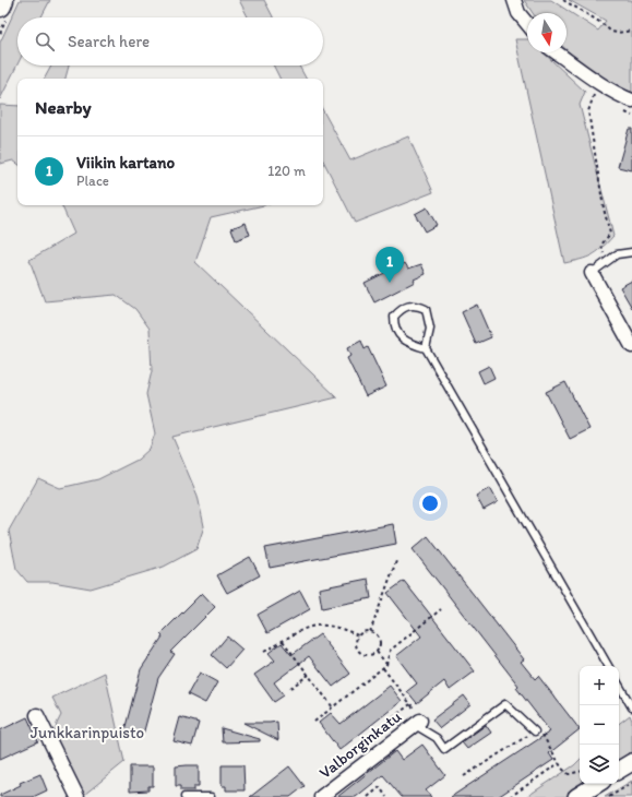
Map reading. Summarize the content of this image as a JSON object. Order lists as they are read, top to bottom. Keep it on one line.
{"streets":{"street":["Valborginkatu"]},"parks":["Junkkarinpuisto"],"north":"bottom","page":{"search":"Search here","heading":"Nearby","list":[{"mark":"1","name":"Viikin kartano","note":"Place","value":"120 m"}],"pins":"1","map_buttons":["+","−"]}}
